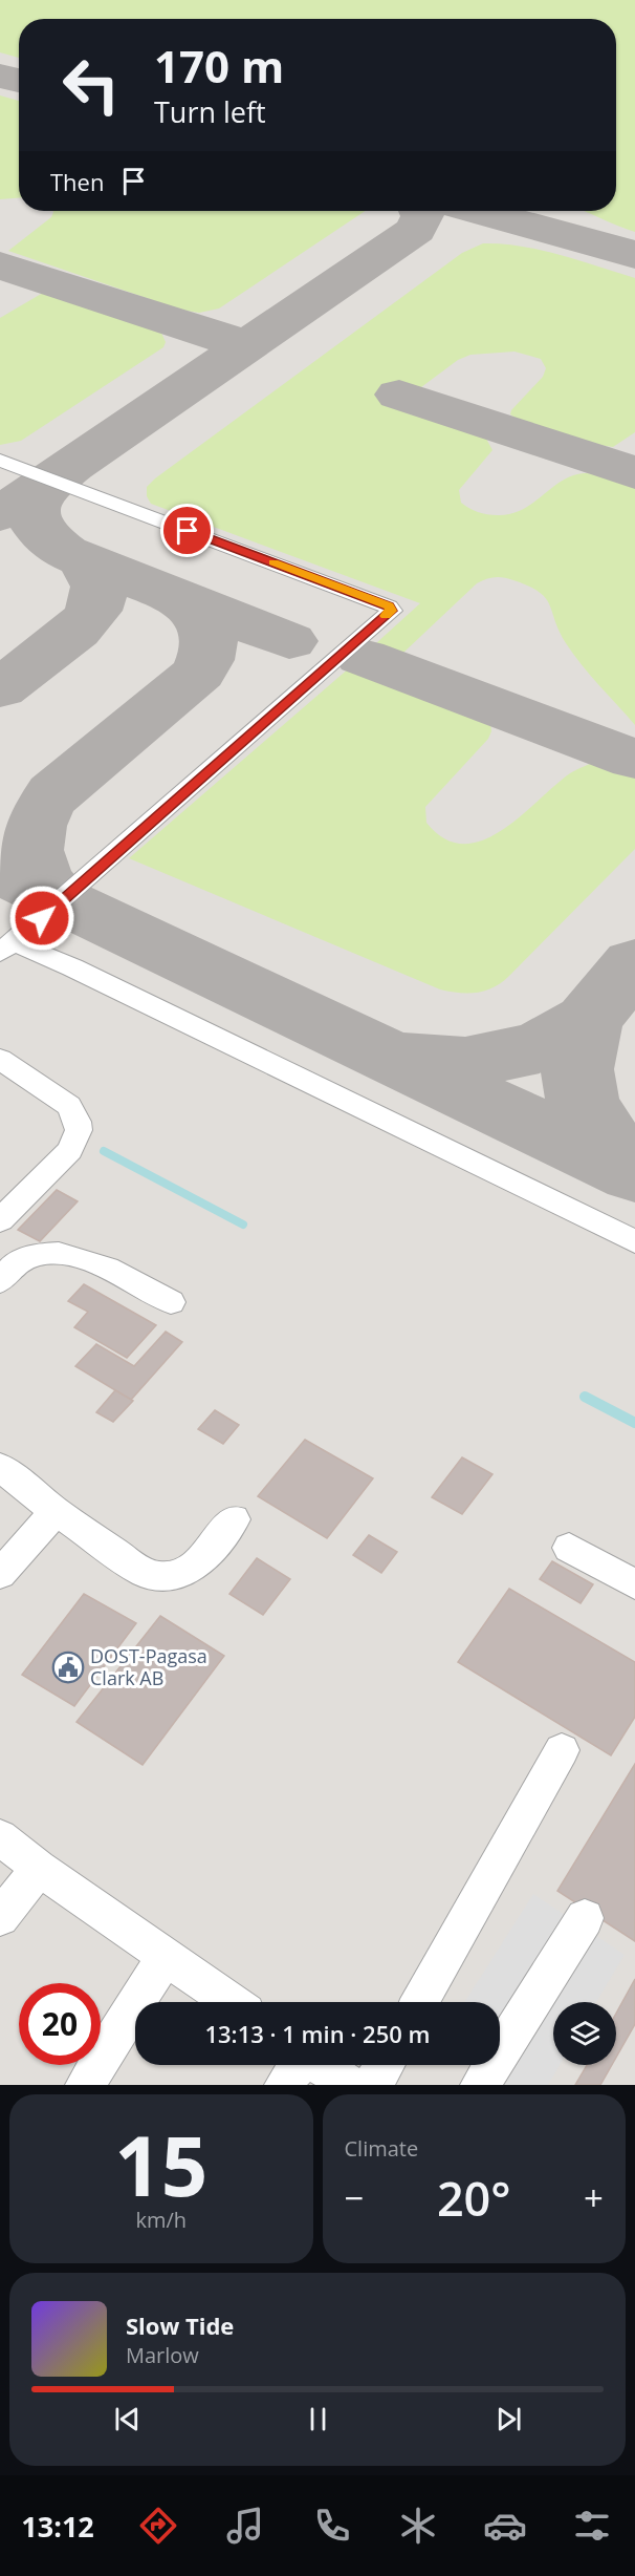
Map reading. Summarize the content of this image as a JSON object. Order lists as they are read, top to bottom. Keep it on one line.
{"places":{"public building":["DOST-Pagasa Clark AB"]},"page":{"turn":["170 m","Turn left"],"then":"Then","limit":"20","trip":"13:13 · 1 min · 250 m","tile":[["15","km/h"],"Climate"],"heat":["−","20°","+"],"song":["Slow Tide","Marlow"],"tabs":"13:12"}}
